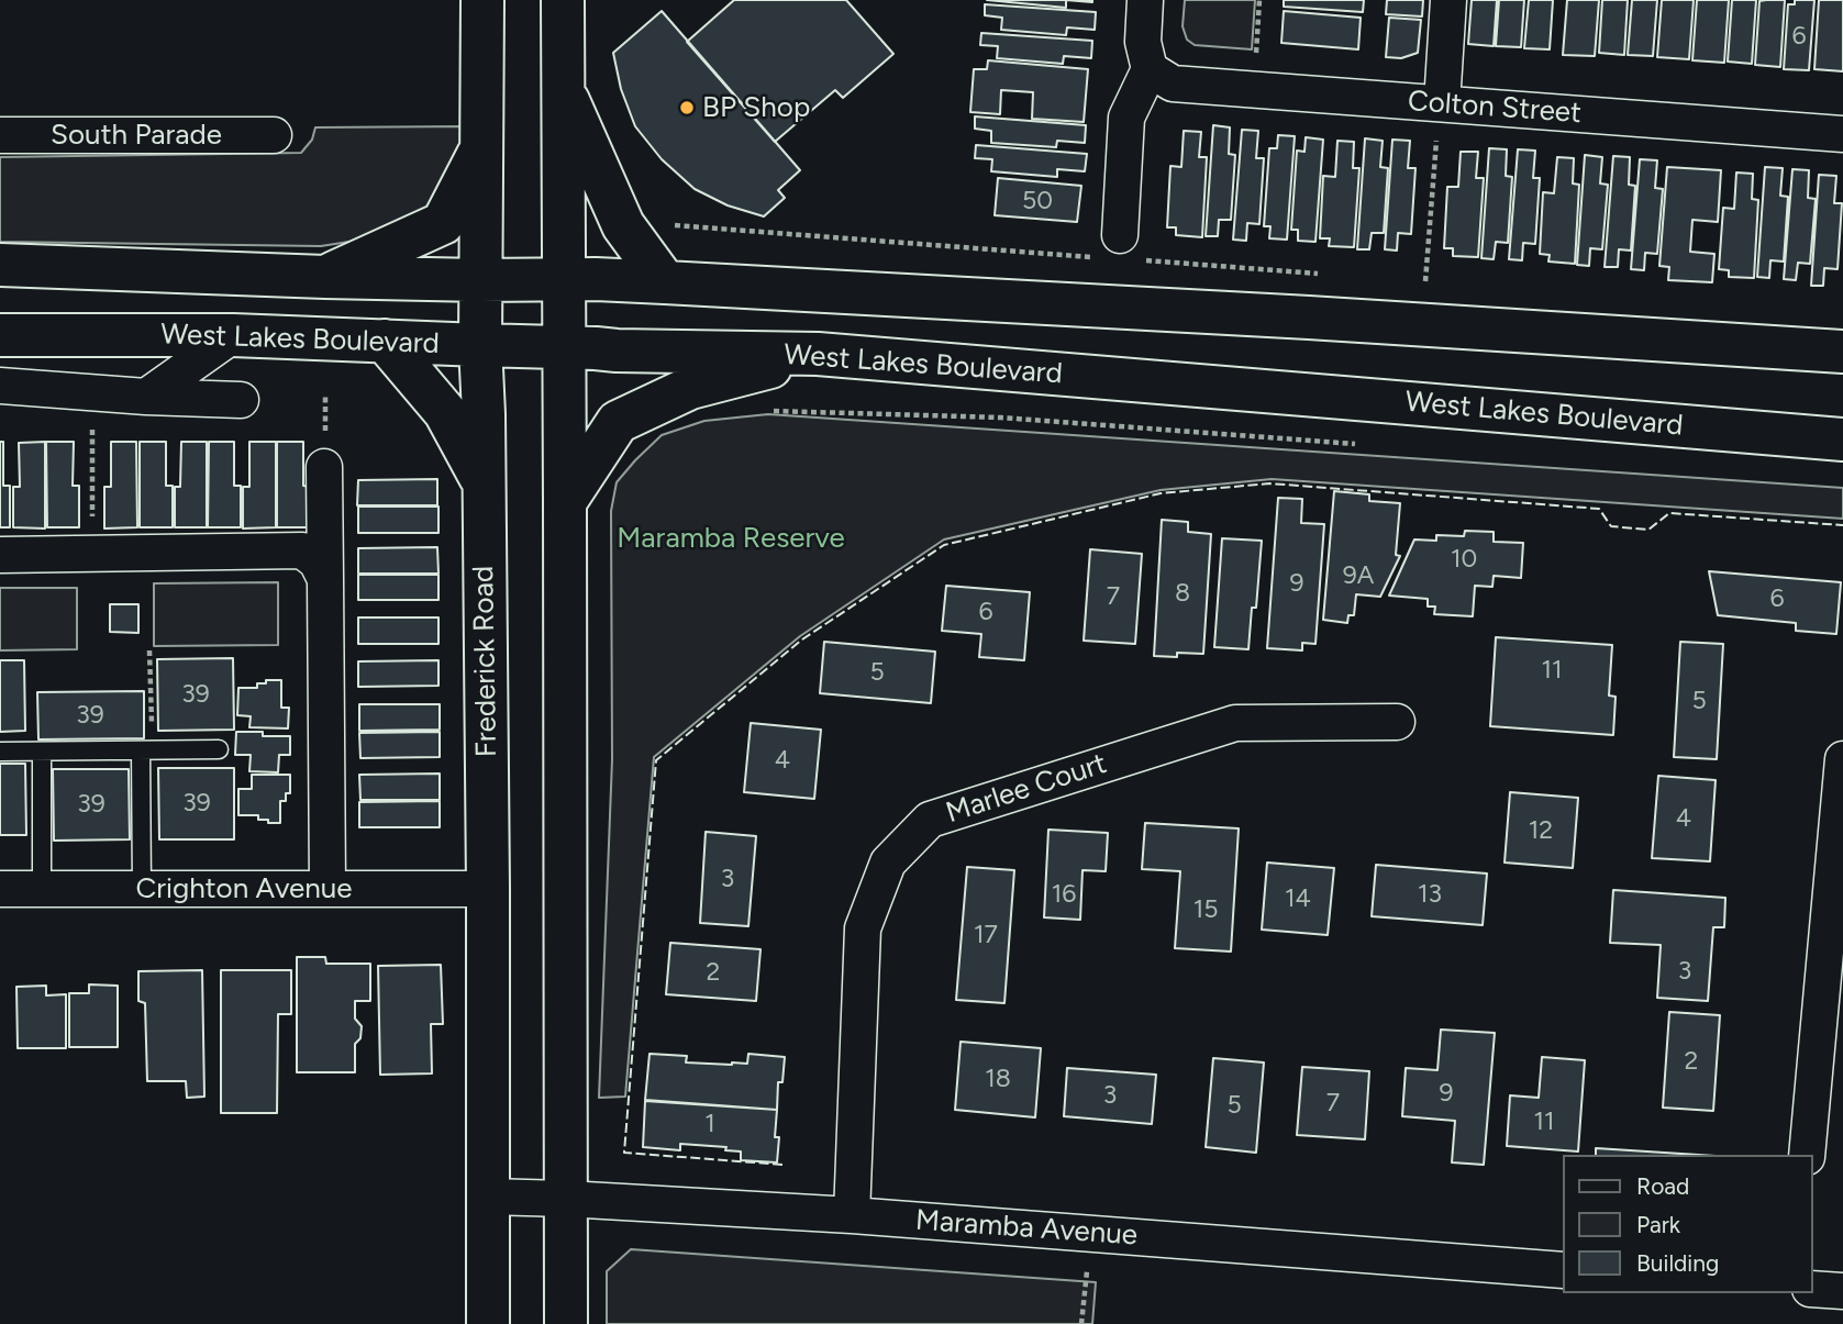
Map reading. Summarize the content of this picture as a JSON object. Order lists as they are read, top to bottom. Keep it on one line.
{"streets":{"main road":["West Lakes Boulevard","Frederick Road"],"street":["Colton Street","South Parade","Marlee Court","Crighton Avenue","Maramba Avenue"]},"crossings":[["West Lakes Boulevard","Frederick Road"],["Frederick Road","Crighton Avenue"],["Frederick Road","Maramba Avenue"],["Marlee Court","Maramba Avenue"]],"parks":["Maramba Reserve"],"places":["BP Shop"],"house_numbers":["6","50","10","9A","9","8","7","6","6","11","5","39","5","39","4","39","39","4","12","3","16","13","14","15","17","3","2","2","18","9","3","7","5","11","1"],"legend":["Road","Park","Building"]}
